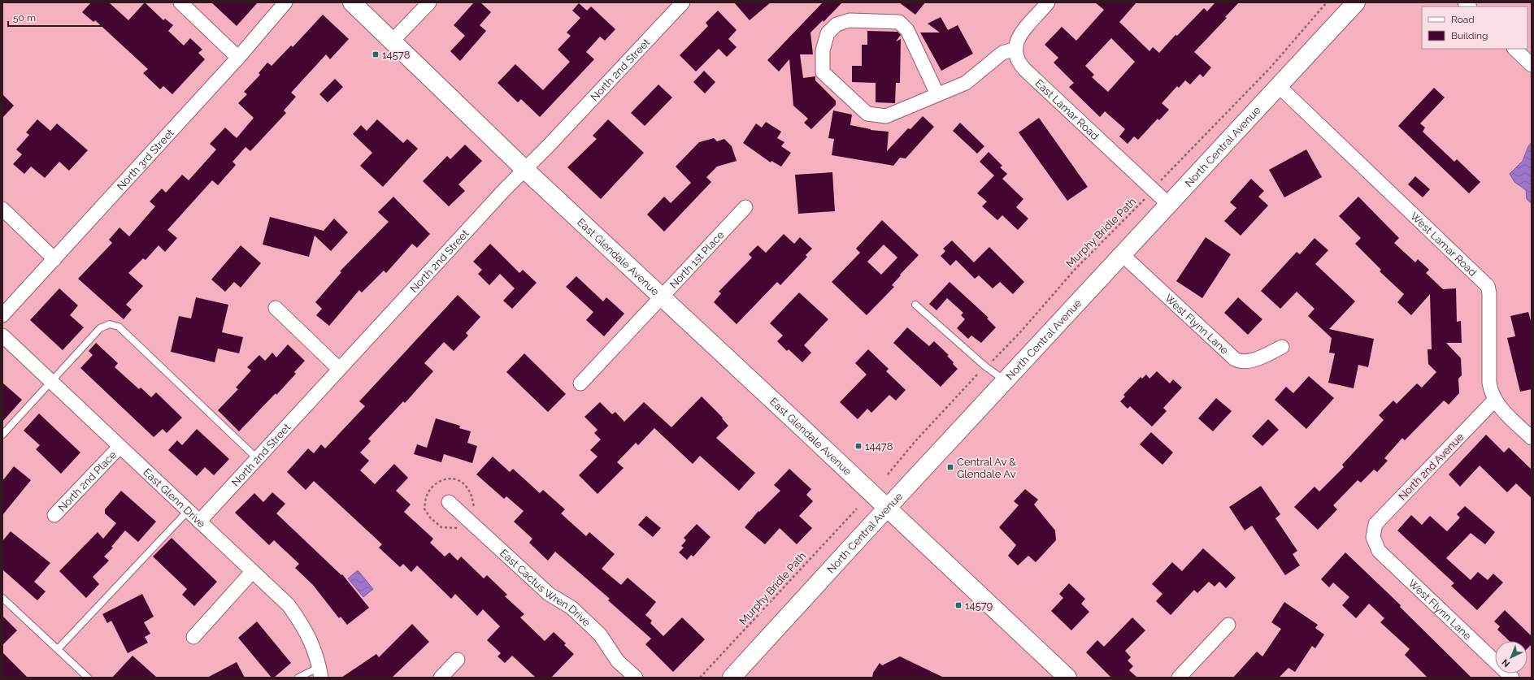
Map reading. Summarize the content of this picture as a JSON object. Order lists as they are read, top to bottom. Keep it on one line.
{"streets":{"main road":["North Central Avenue","East Glendale Avenue"],"street":["North 2nd Street","East Lamar Road","North 3rd Street","West Lamar Road","North 1st Place","West Flynn Lane","North 2nd Avenue","North 2nd Place","East Glenn Drive","East Cactus Wren Drive"],"path":["Murphy Bridle Path"]},"crossings":[["North 2nd Street","East Glendale Avenue"],["North 2nd Street","East Glenn Drive"],["East Lamar Road","North Central Avenue"],["East Lamar Road","Murphy Bridle Path"],["North Central Avenue","West Lamar Road"],["North Central Avenue","East Glendale Avenue"],["North Central Avenue","West Flynn Lane"],["West Lamar Road","North 2nd Avenue"],["East Glendale Avenue","North 1st Place"],["West Flynn Lane","North 2nd Avenue"],["North 2nd Place","East Glenn Drive"]],"places":{"transit":["14578","14478","Central Av & Glendale Av","14579"]},"legend":["Road","Building"],"scale_bar":"50 m","north":"bottom left"}
